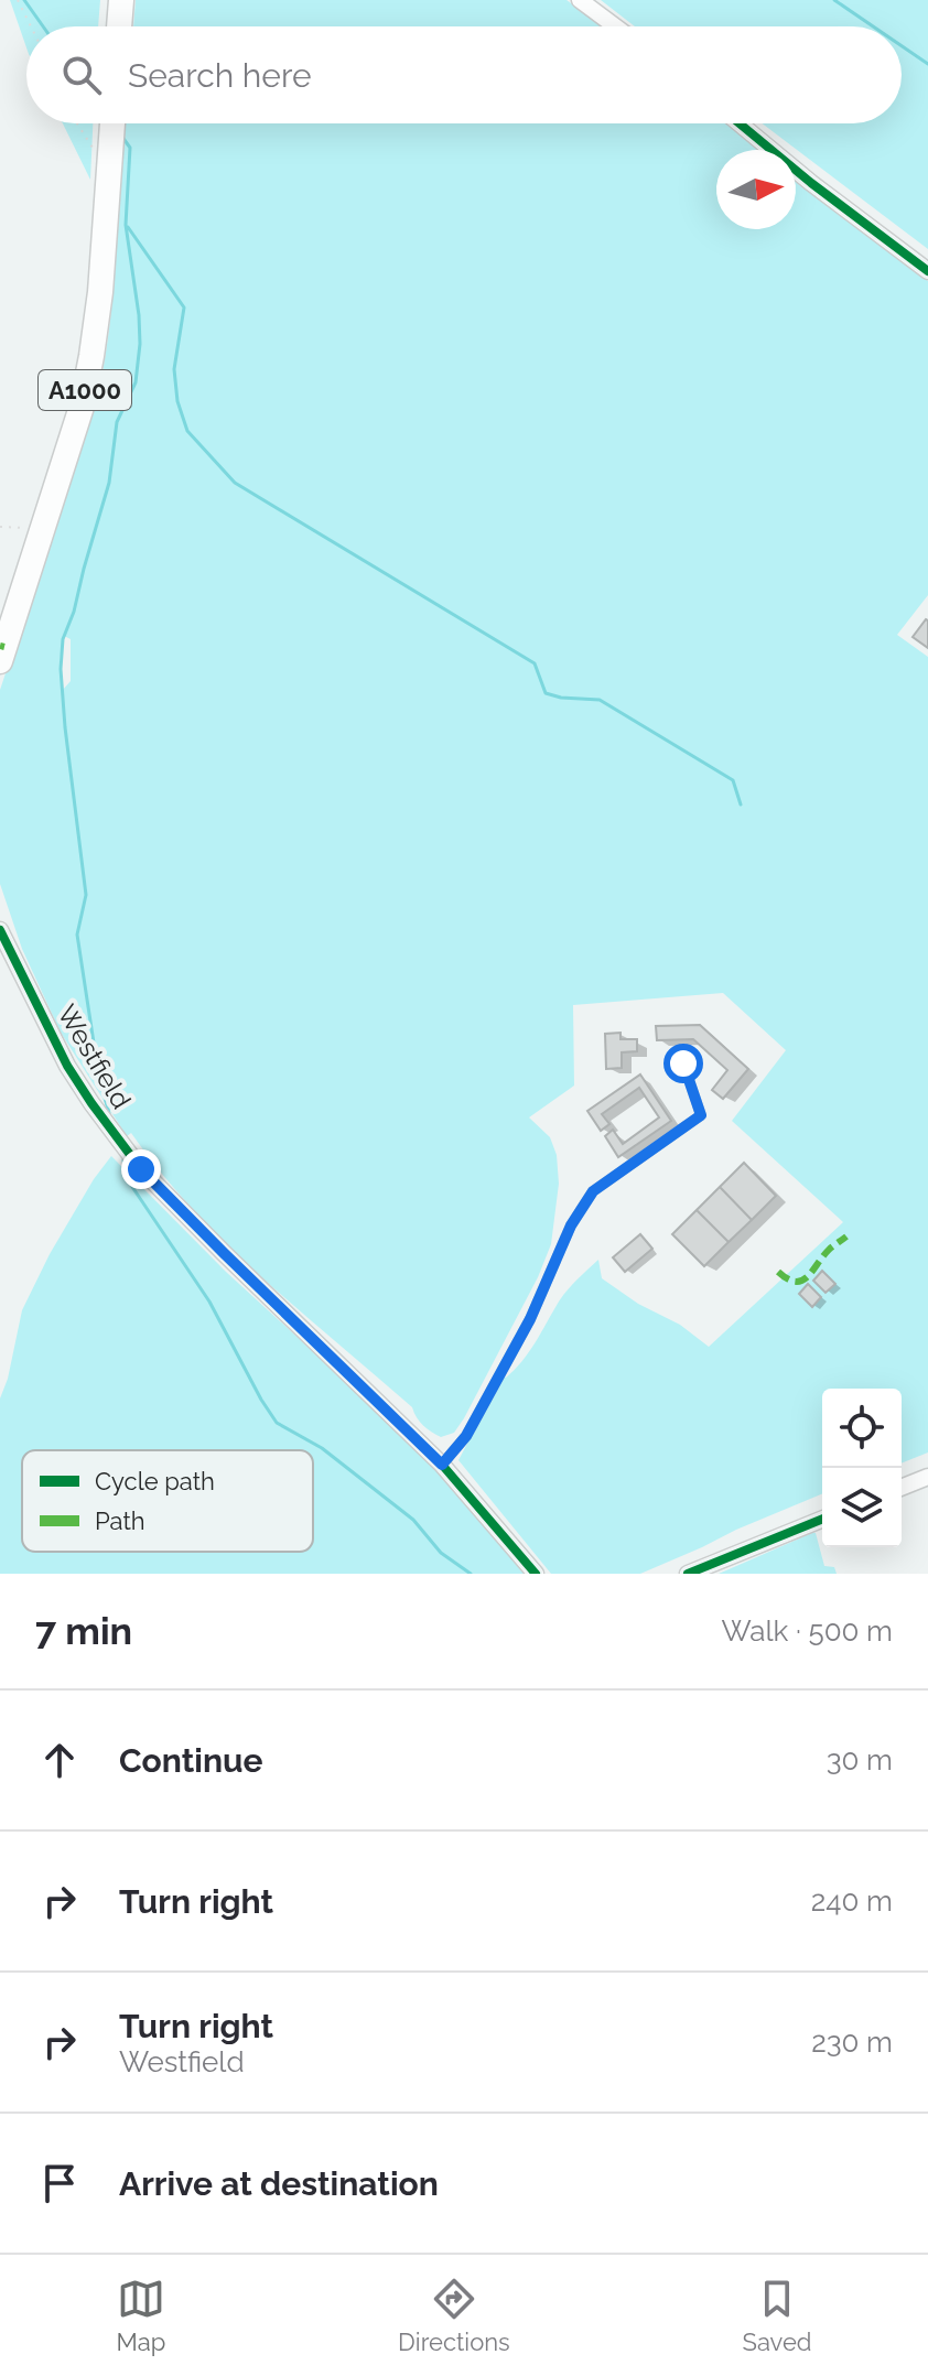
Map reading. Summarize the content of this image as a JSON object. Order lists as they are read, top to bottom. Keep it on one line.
{"streets":{"main road":["A1000"],"street":["Westfield"]},"legend":["Cycle path","Path"],"north":"right","page":{"search":"Search here","heading":["7 min","Walk · 500 m"],"list":[["Continue","30 m"],["Turn right","240 m"],["Turn right","Westfield","230 m"],"Arrive at destination"],"nav":["Map","Directions","Saved"]}}
